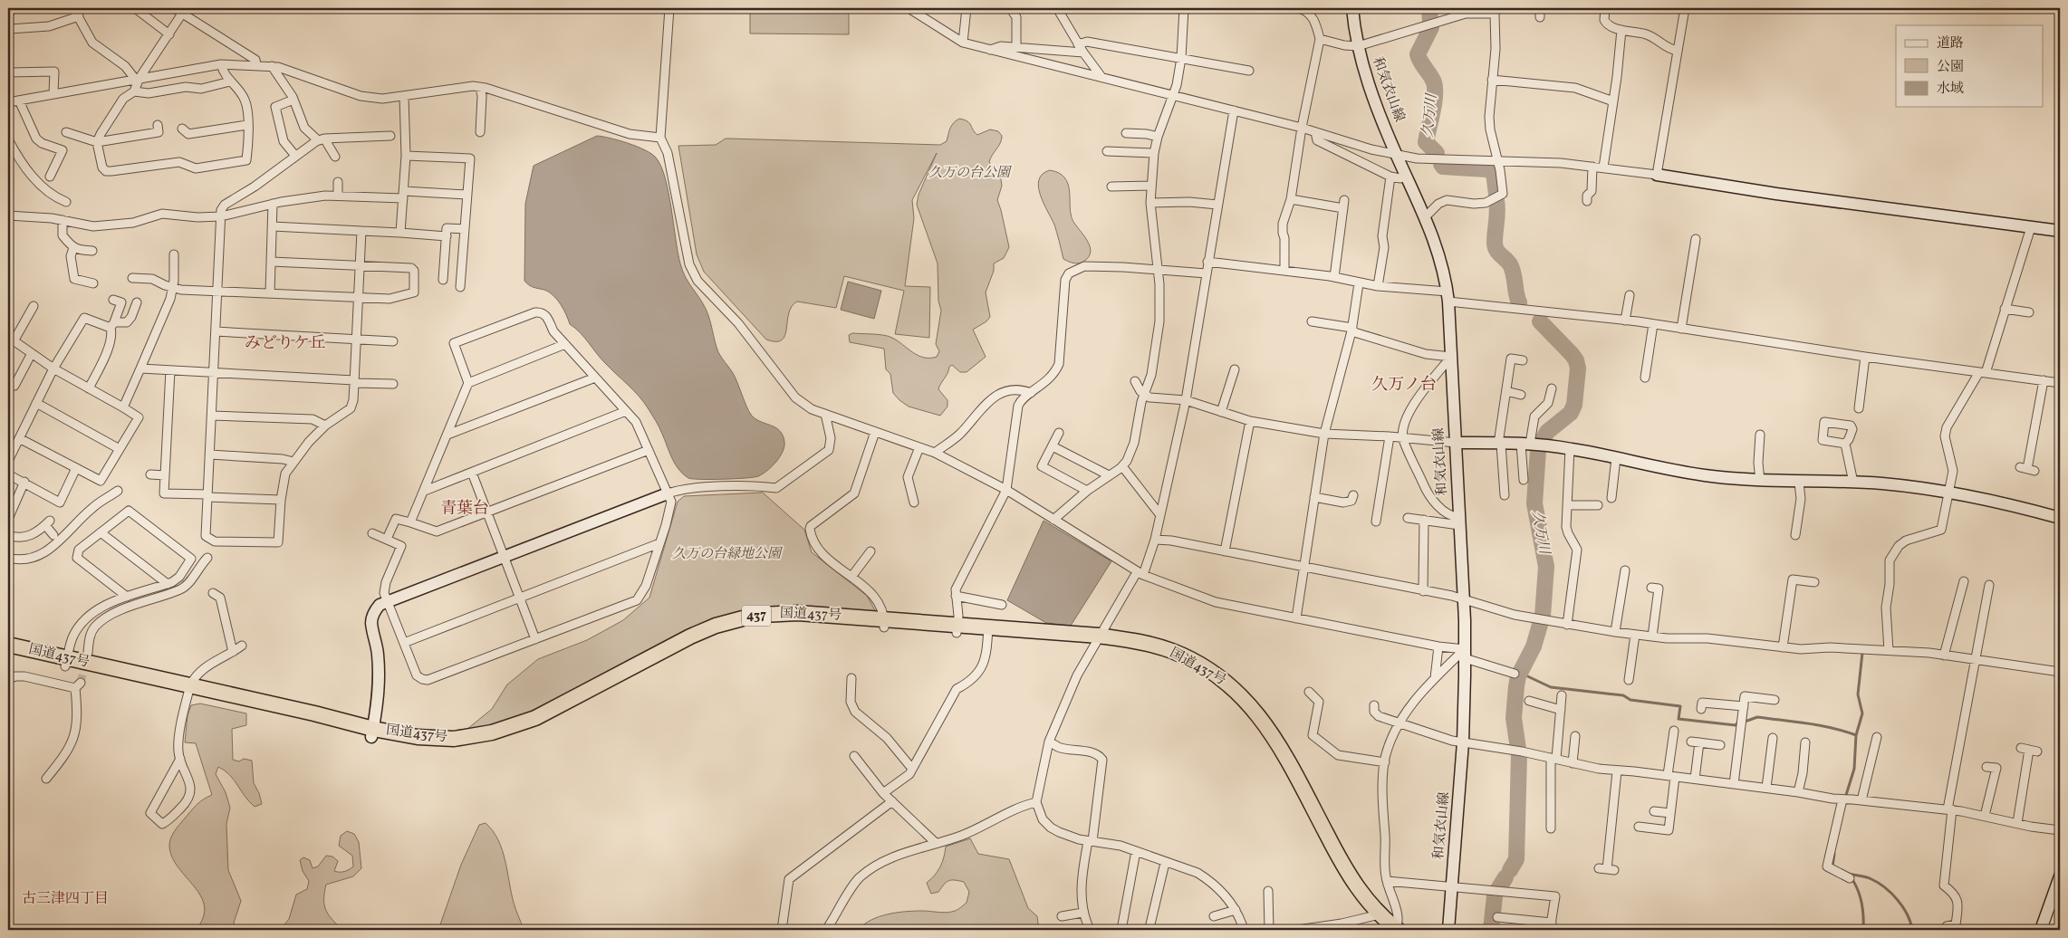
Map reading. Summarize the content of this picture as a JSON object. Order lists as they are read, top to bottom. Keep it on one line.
{"streets":{"highway":["国道437号","437"],"street":["和気衣山線"]},"districts":["みどりケ丘","久万ノ台","青葉台","古三津四丁目"],"water":["久万川"],"parks":["久万の台公園","久万の台緑地公園"],"legend":["道路","公園","水域"]}
